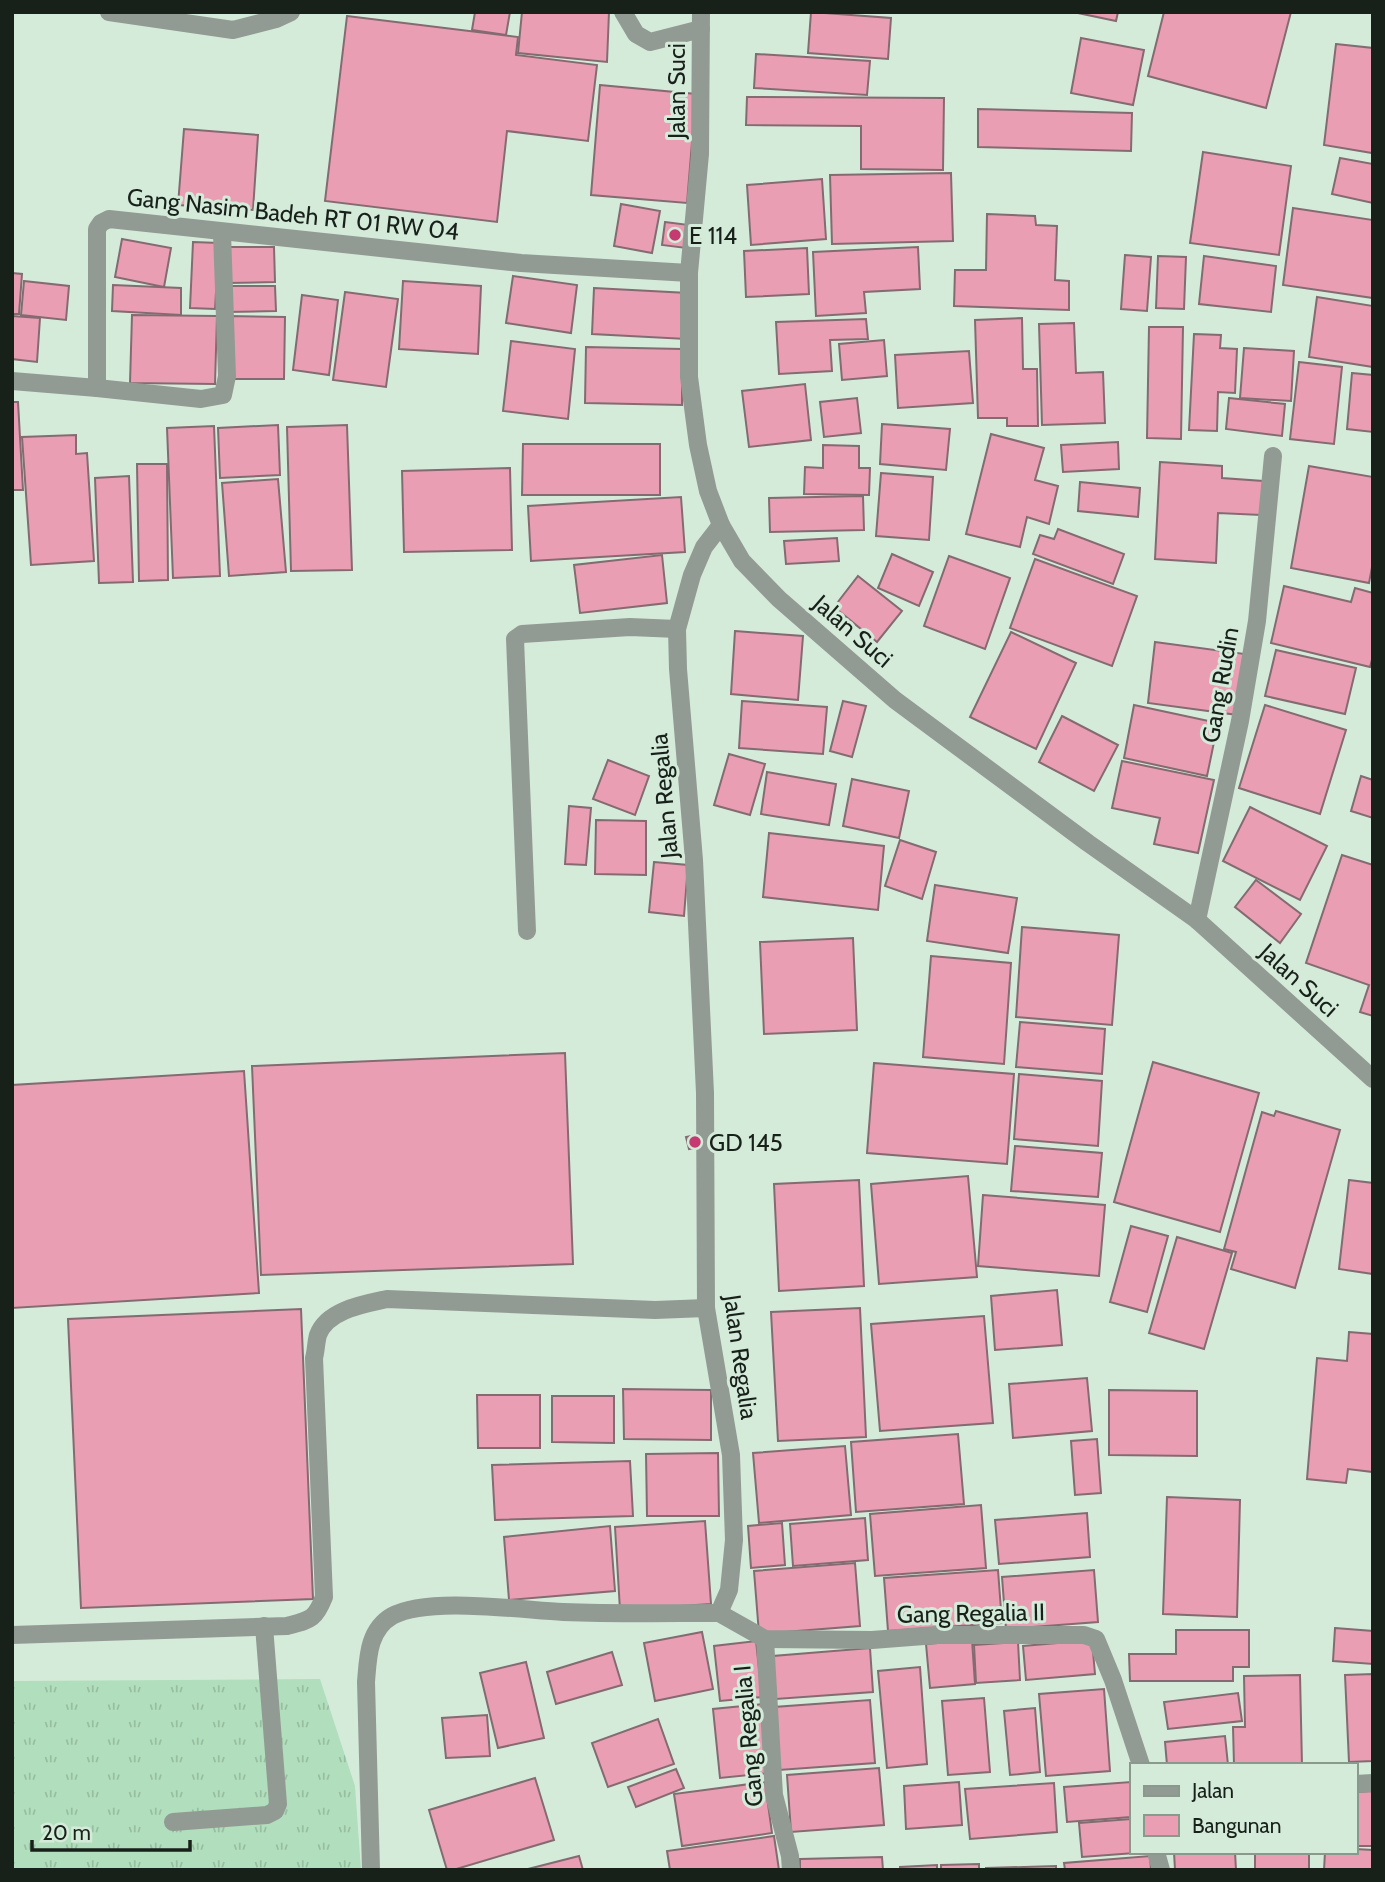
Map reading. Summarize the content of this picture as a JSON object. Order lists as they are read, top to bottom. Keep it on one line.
{"streets":{"street":["Jalan Suci","Gang Nasim Badeh RT 01 RW 04","Gang Rudin","Jalan Regalia","Gang Regalia II","Gang Regalia I"]},"crossings":[["Jalan Suci","Gang Nasim Badeh RT 01 RW 04"],["Jalan Suci","Gang Rudin"],["Jalan Suci","Jalan Regalia"],["Jalan Regalia","Gang Regalia II"],["Gang Regalia II","Gang Regalia I"]],"places":["E 114","GD 145"],"legend":["Jalan","Bangunan"],"scale_bar":"20 m"}
